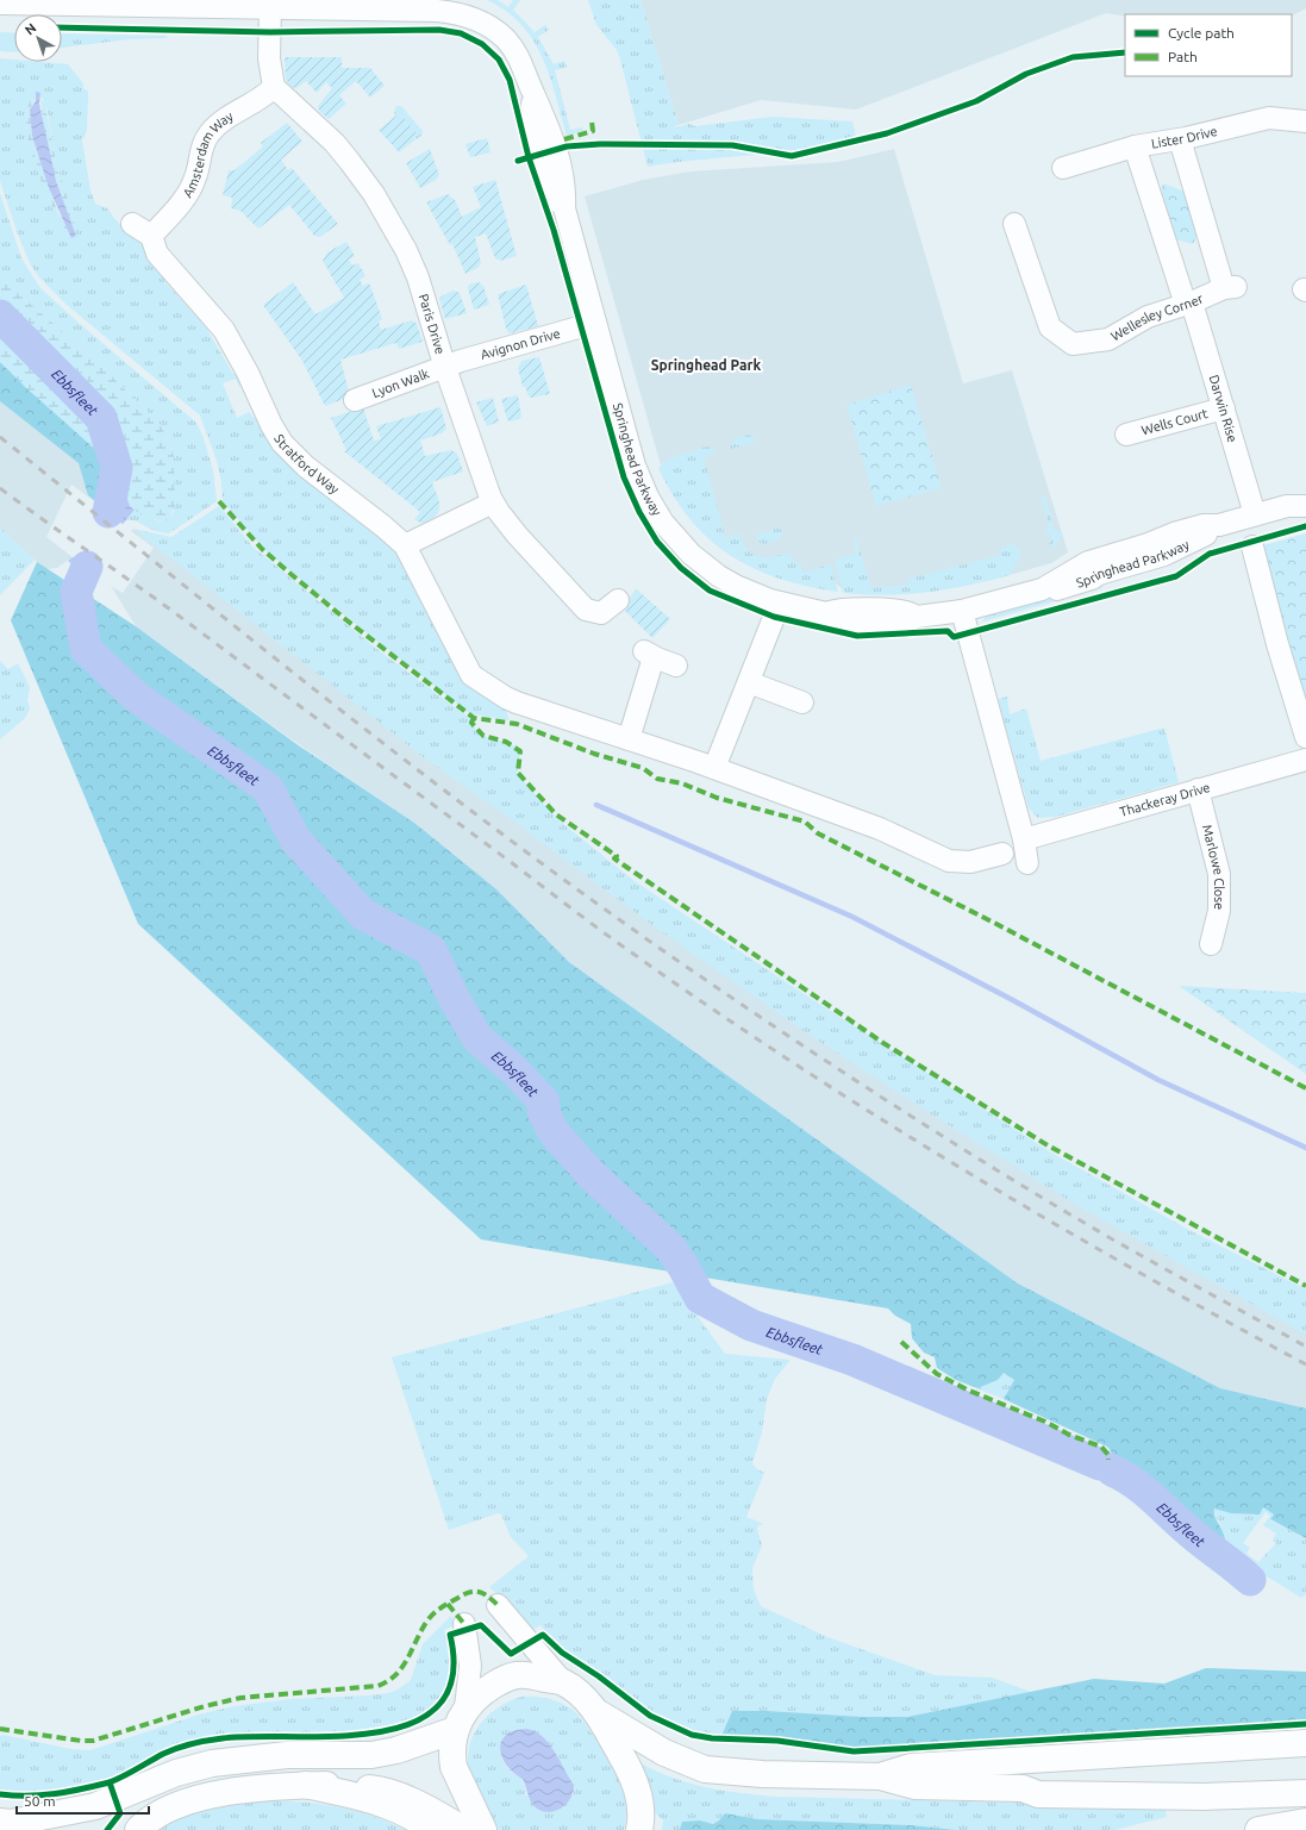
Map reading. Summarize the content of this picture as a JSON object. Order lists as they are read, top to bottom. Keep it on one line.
{"streets":{"street":["Lister Drive","Amsterdam Way","Wellesley Corner","Paris Drive","Avignon Drive","Lyon Walk","Darwin Rise","Wells Court","Springhead Parkway","Stratford Way","Thackeray Drive","Marlowe Close"]},"crossings":[["Lister Drive","Wellesley Corner"],["Lister Drive","Darwin Rise"],["Amsterdam Way","Paris Drive"],["Amsterdam Way","Stratford Way"],["Wellesley Corner","Darwin Rise"],["Paris Drive","Avignon Drive"],["Paris Drive","Lyon Walk"],["Avignon Drive","Lyon Walk"],["Avignon Drive","Springhead Parkway"],["Darwin Rise","Wells Court"],["Darwin Rise","Springhead Parkway"],["Thackeray Drive","Marlowe Close"]],"districts":["Springhead Park"],"water":["Ebbsfleet"],"legend":["Cycle path","Path"],"scale_bar":"50 m","north":"top left"}
